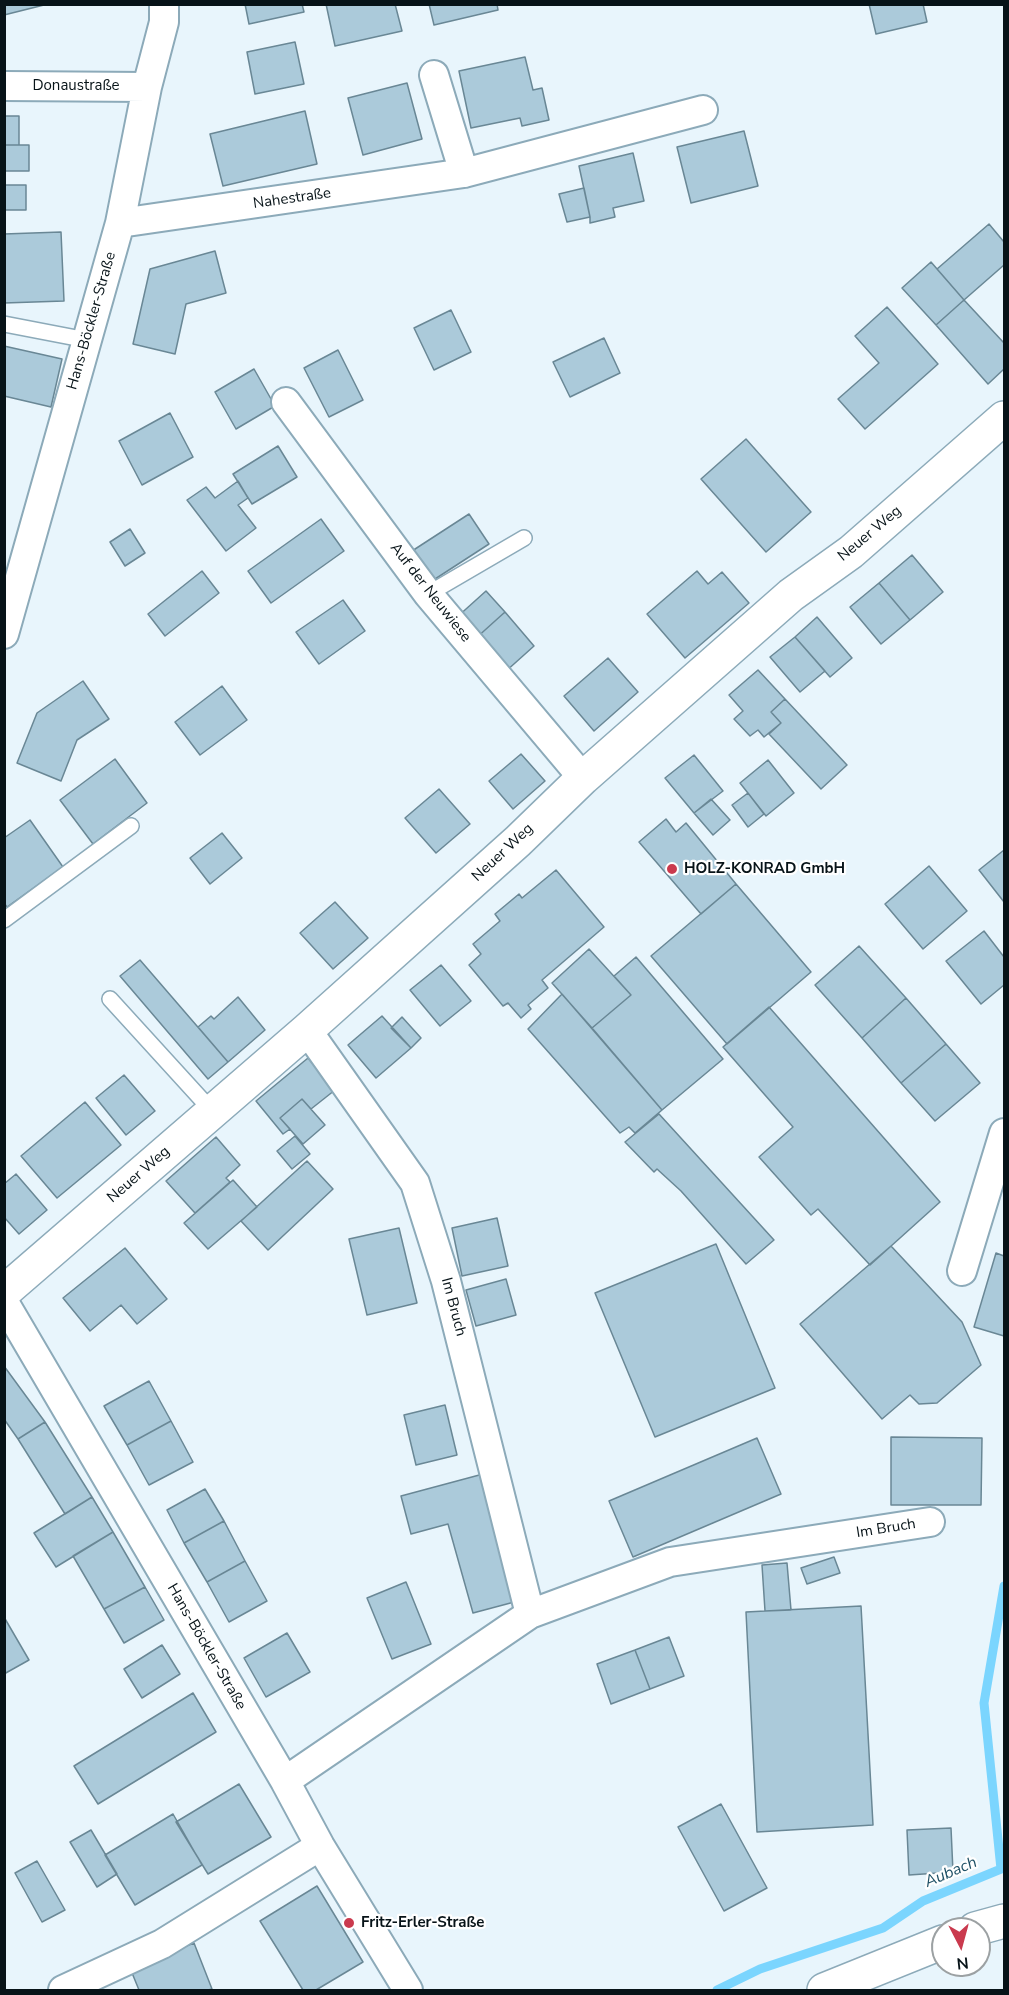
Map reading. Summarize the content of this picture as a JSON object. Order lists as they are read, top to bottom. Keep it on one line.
{"streets":{"street":["Donaustraße","Nahestraße","Hans-Böckler-Straße","Neuer Weg","Auf der Neuwiese","Im Bruch"]},"crossings":[["Donaustraße","Hans-Böckler-Straße"],["Nahestraße","Hans-Böckler-Straße"],["Hans-Böckler-Straße","Im Bruch"],["Neuer Weg","Auf der Neuwiese"],["Neuer Weg","Im Bruch"]],"water":["Aubach"],"places":["HOLZ-KONRAD GmbH","Fritz-Erler-Straße"],"north":"bottom"}
